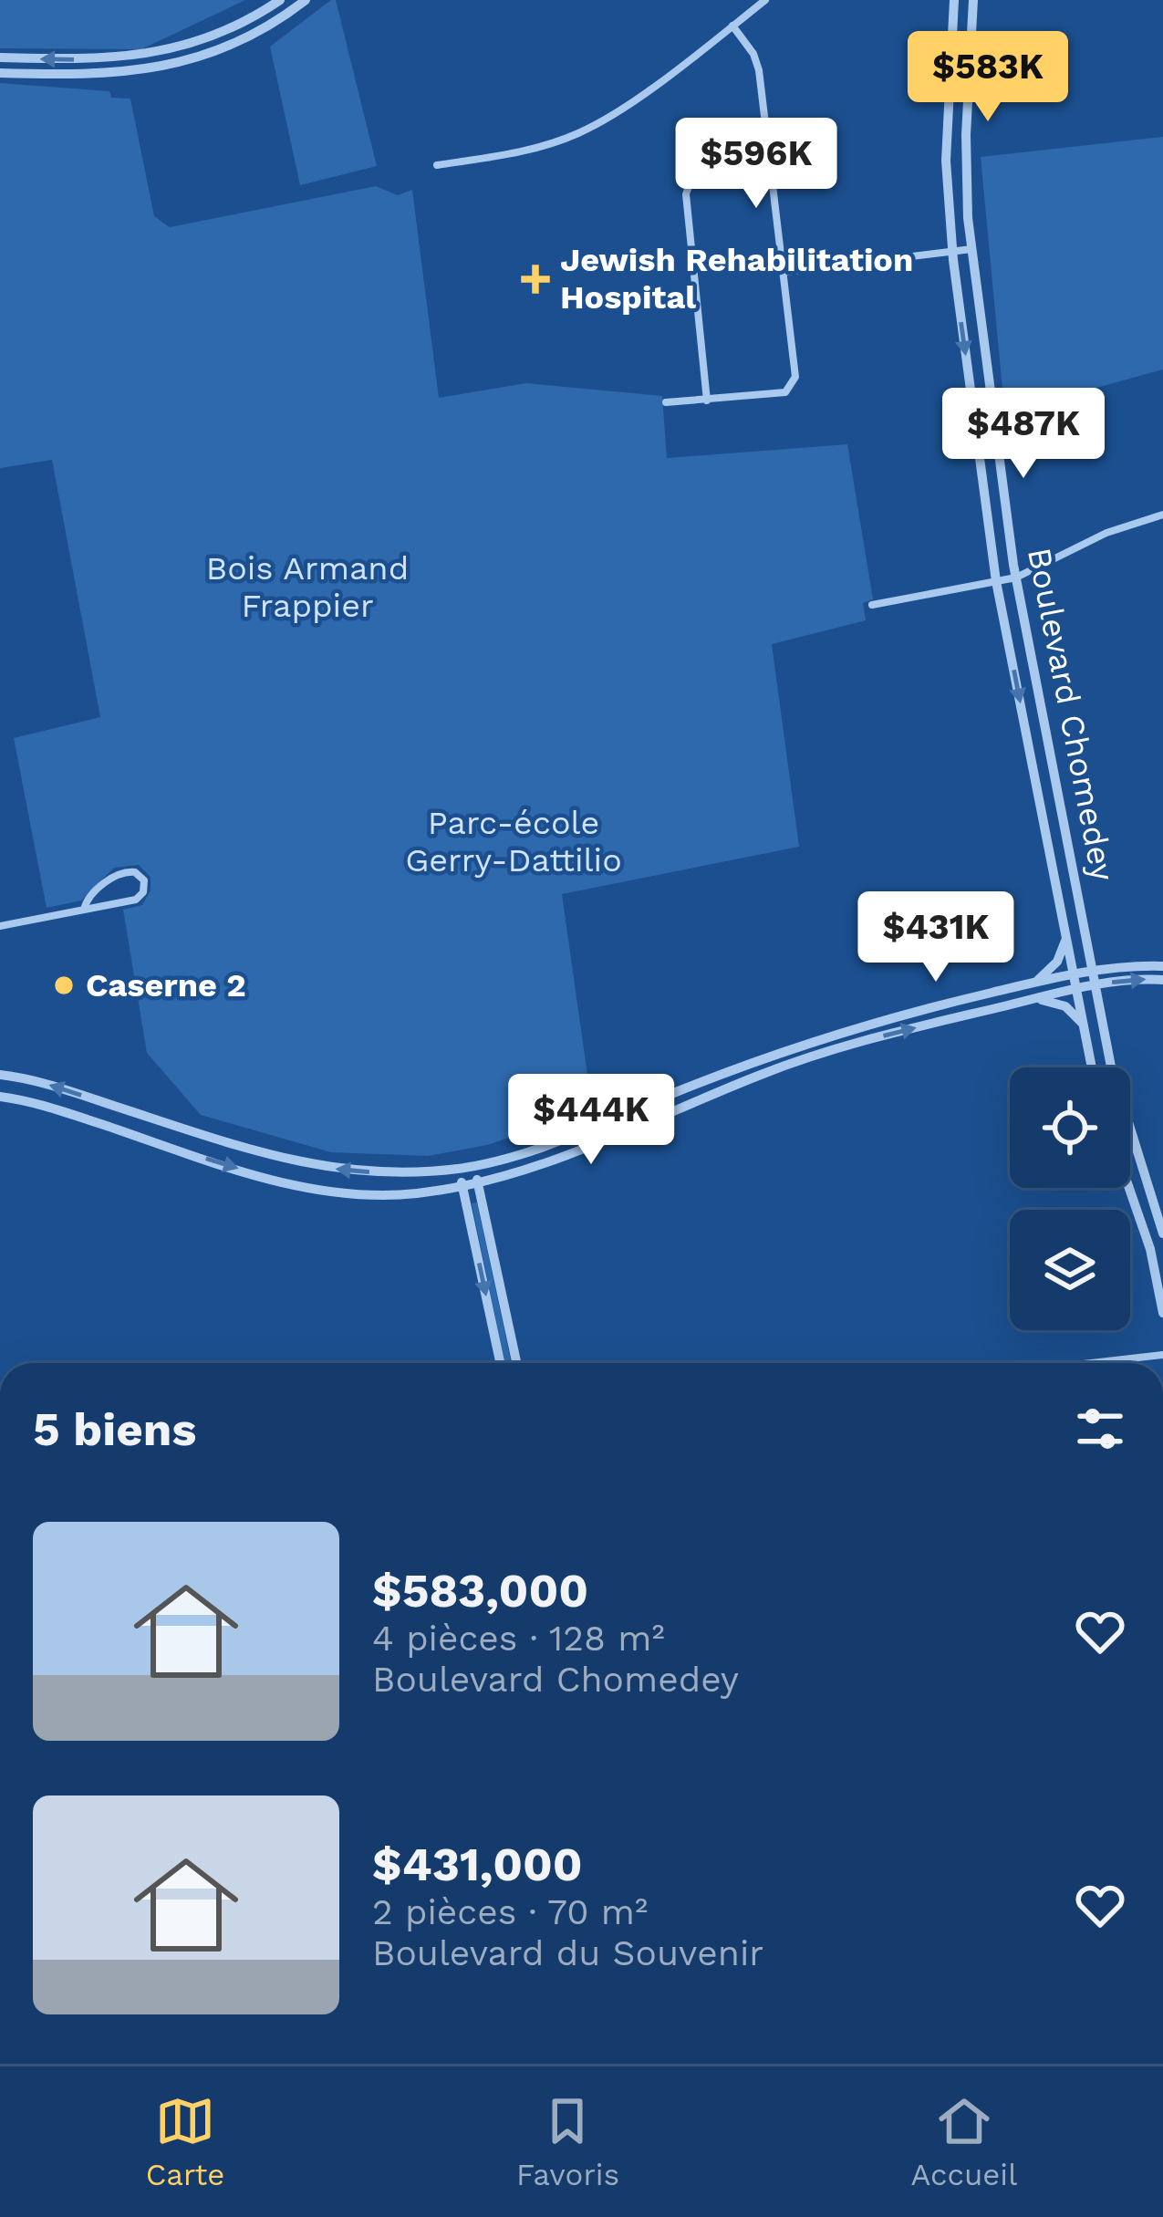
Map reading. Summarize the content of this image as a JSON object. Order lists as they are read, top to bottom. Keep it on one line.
{"streets":{"street":["Boulevard Chomedey"]},"parks":["Bois Armand Frappier","Parc-école Gerry-Dattilio"],"places":{"health":["Jewish Rehabilitation Hospital"],"other":["Caserne 2"]},"page":{"price":["$583K","$596K","$487K","$431K","$444K"],"heading":"5 biens","list":[{"name":"$583,000","note":"4 pièces · 128 m² · Boulevard Chomedey"},{"name":"$431,000","note":"2 pièces · 70 m² · Boulevard du Souvenir"}],"tabs":["Carte","Favoris","Accueil"]}}
